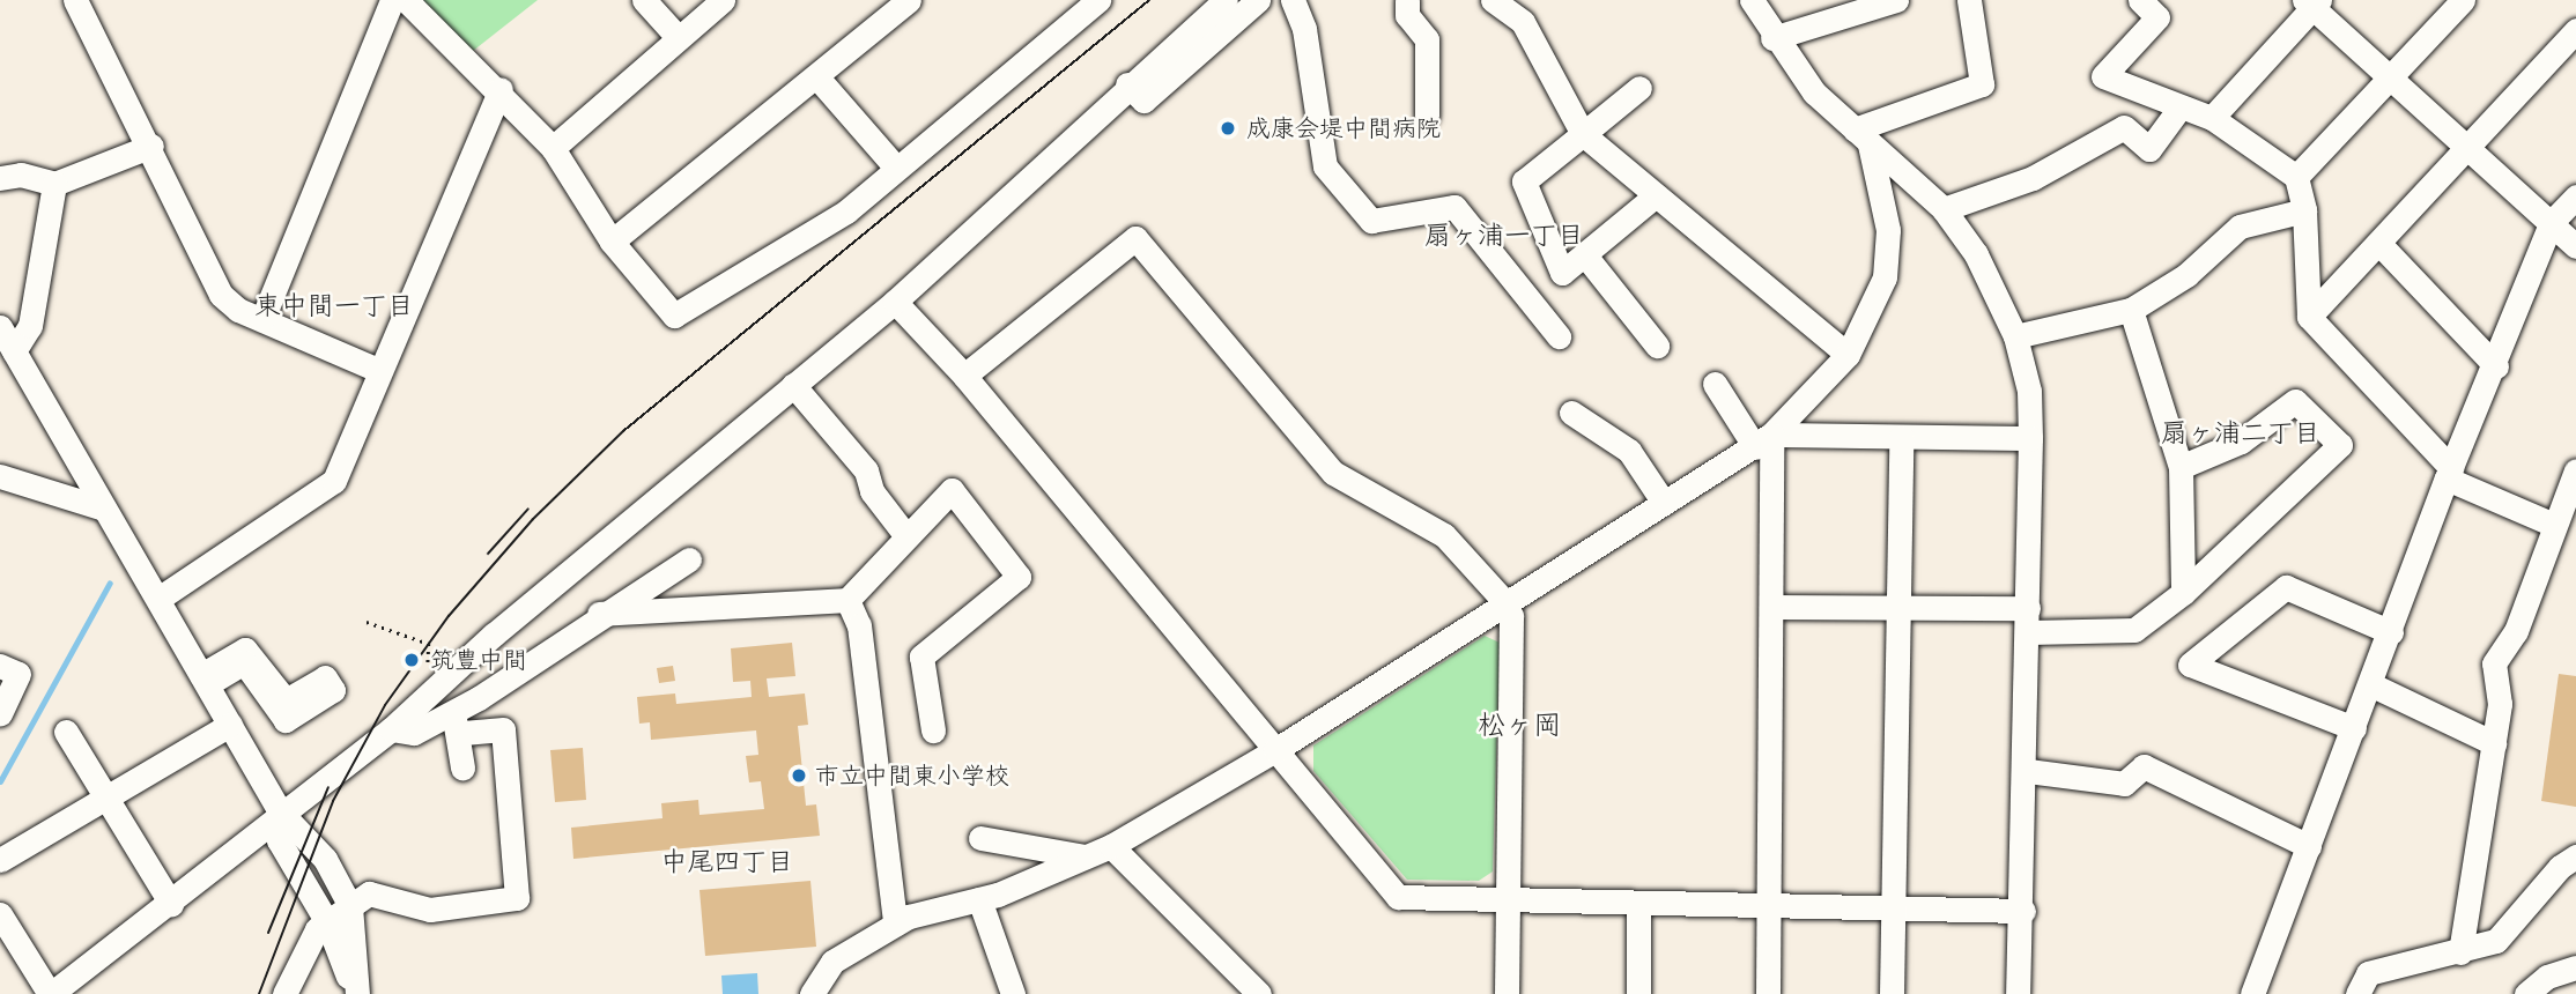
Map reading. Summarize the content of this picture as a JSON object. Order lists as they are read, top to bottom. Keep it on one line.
{"districts":["扇ヶ浦一丁目","東中間一丁目","扇ヶ浦二丁目","松ヶ岡","中尾四丁目"],"places":["成康会堤中間病院","筑豊中間","市立中間東小学校"]}
